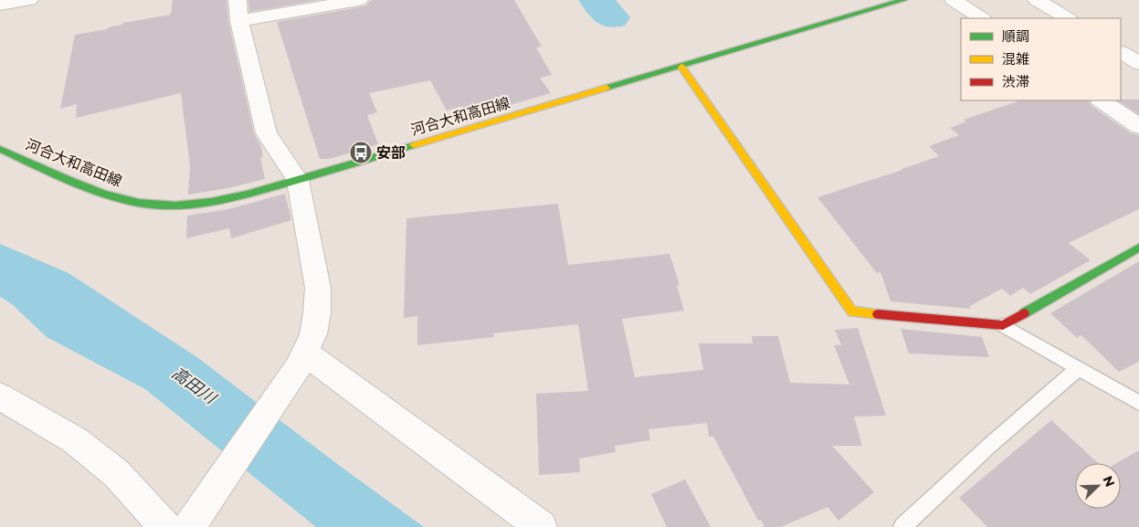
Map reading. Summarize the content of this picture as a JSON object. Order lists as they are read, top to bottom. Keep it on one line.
{"streets":{"main road":["河合大和高田線"]},"water":["高田川"],"places":{"bus stop":["安部"]},"legend":["順調","混雑","渋滞"],"north":"top right"}
